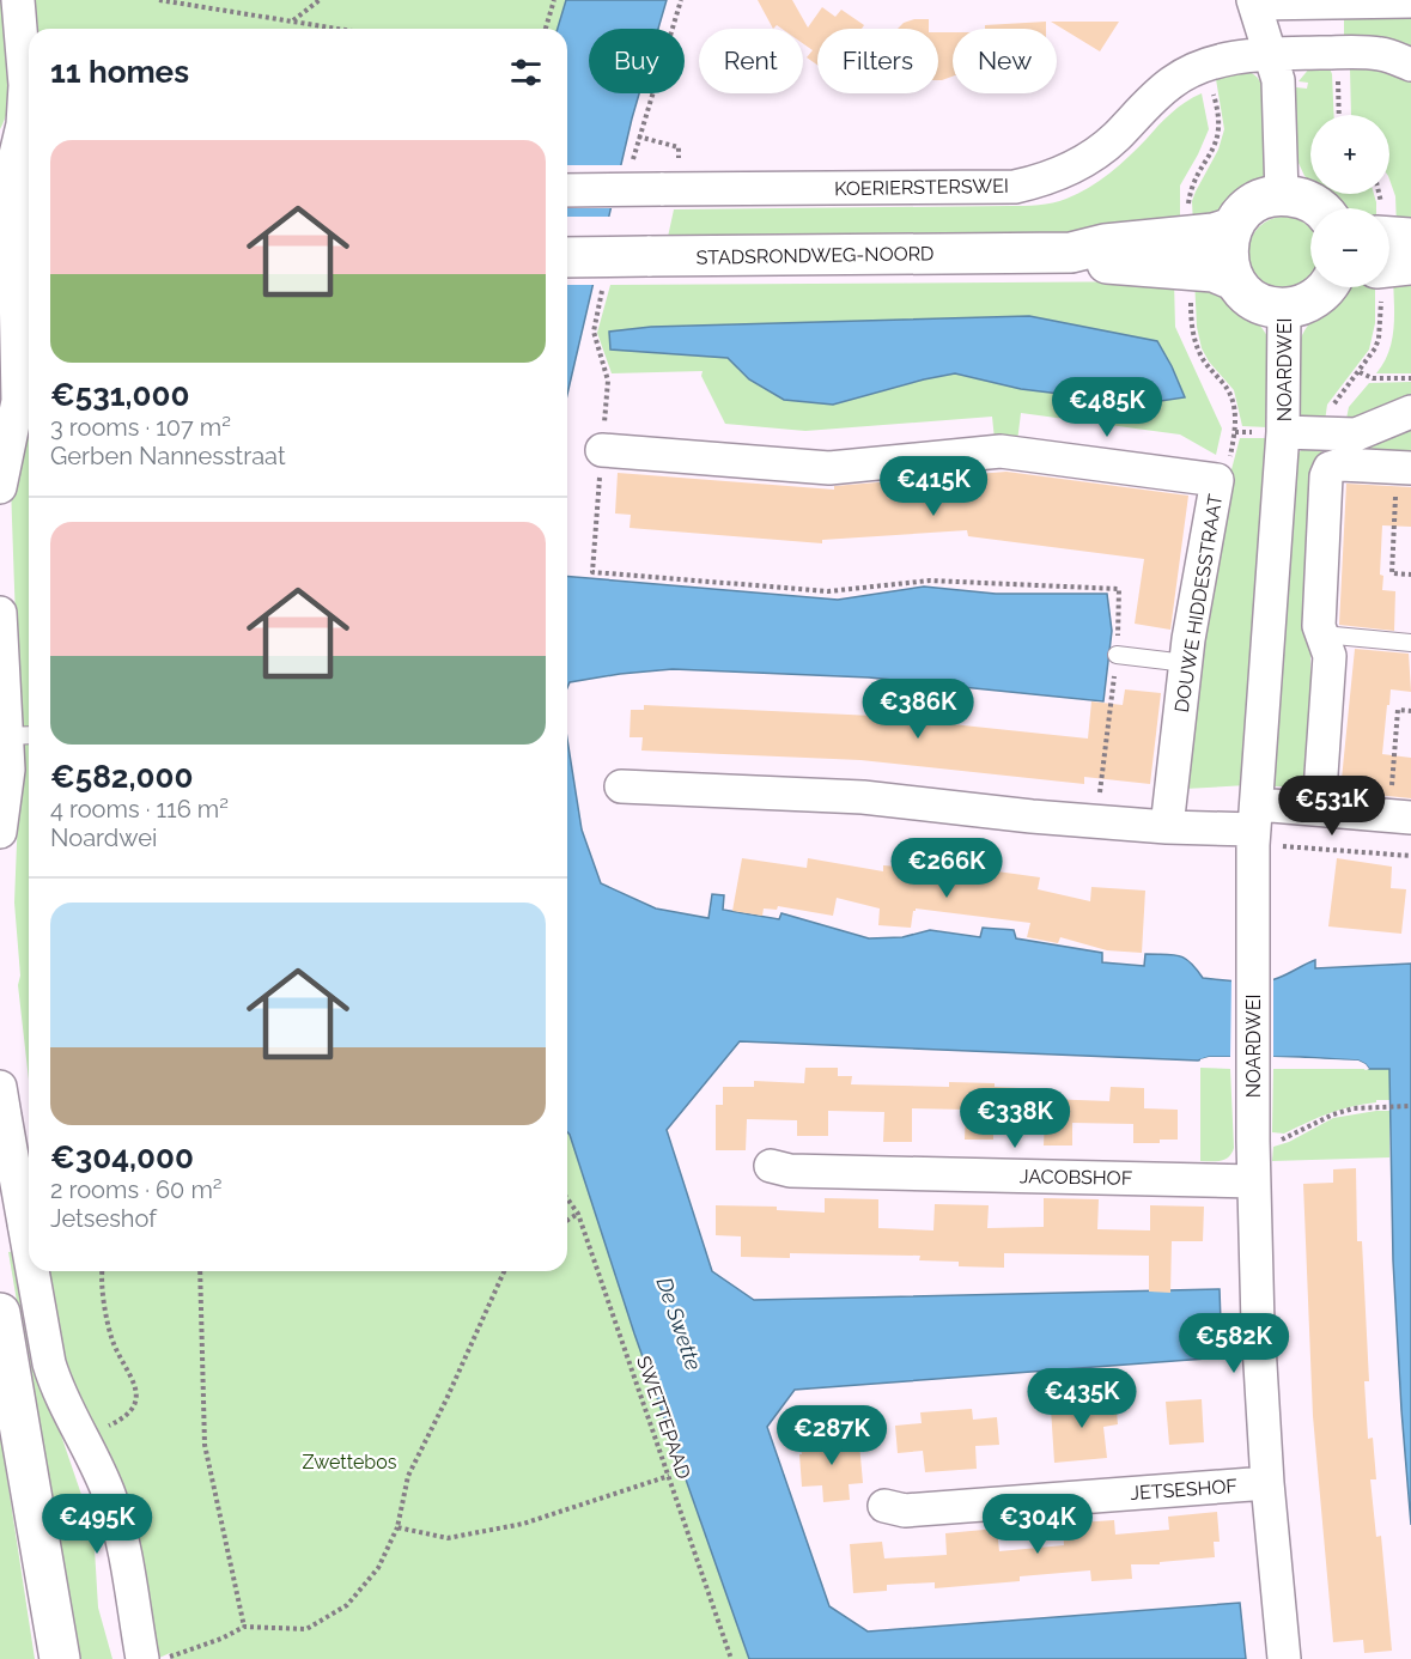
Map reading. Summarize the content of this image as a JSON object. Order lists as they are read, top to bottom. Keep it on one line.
{"streets":{"main road":["STADSRONDWEG-NOORD"],"street":["KOERIERSTERSWEI","NOARDWEI","DOUWE HIDDESSTRAAT","JACOBSHOF","JETSESHOF"],"path":["SWETTEPAAD"]},"crossings":[["NOARDWEI","JACOBSHOF"],["NOARDWEI","JETSESHOF"]],"water":["De Swette"],"parks":["Zwettebos"],"page":{"chip":["Buy","Rent","Filters","New"],"heading":"11 homes","map_buttons":["+","−"],"list":[{"name":"€531,000","note":"3 rooms · 107 m² · Gerben Nannesstraat"},{"name":"€582,000","note":"4 rooms · 116 m² · Noardwei"},{"name":"€304,000","note":"2 rooms · 60 m² · Jetseshof"}],"price":["€485K","€415K","€386K","€531K","€266K","€338K","€582K","€435K","€287K","€495K","€304K"]}}
